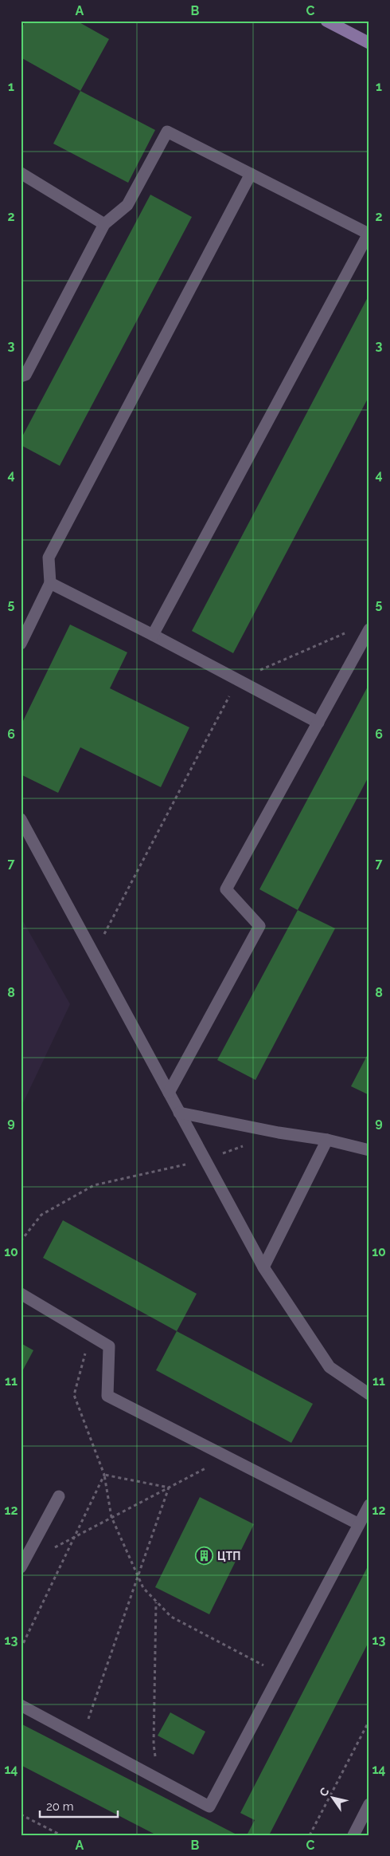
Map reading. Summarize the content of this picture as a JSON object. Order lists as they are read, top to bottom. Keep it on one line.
{"places":{"building":["ЦТП"]},"scale_bar":"20 m","north":"top left","grid":{"columns":["A","B","C"],"rows":["1","2","3","4","5","6","7","8","9","10","11","12","13","14"]}}
